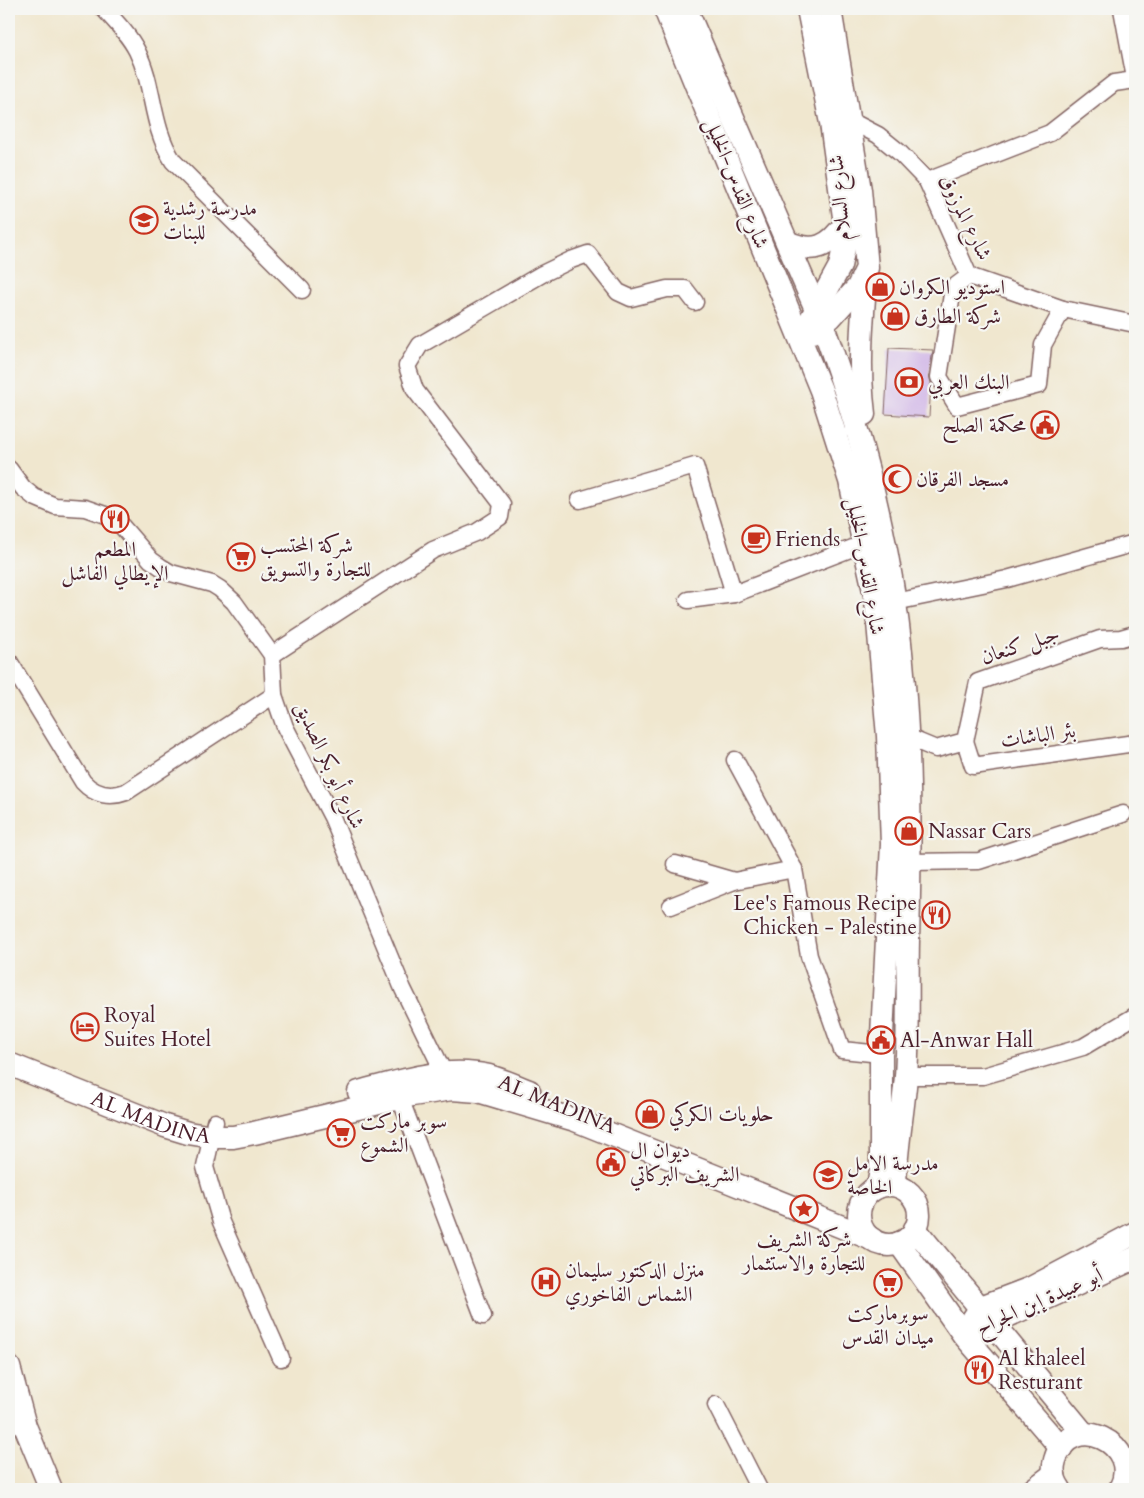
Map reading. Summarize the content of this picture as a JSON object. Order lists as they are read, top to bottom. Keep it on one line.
{"streets":{"main road":["شارع القدس-الخليل","شارع السلام","AL MADINA","أبو عبيدة إبن الجراح"],"street":["شارع المرزوق","جبل كنعان","بئر الباشات","شارع أبو بكر الصديق"]},"crossings":[["شارع القدس-الخليل","شارع السلام"],["شارع السلام","شارع المرزوق"],["جبل كنعان","بئر الباشات"],["شارع أبو بكر الصديق","AL MADINA"]],"places":{"school or university":["مدرسة رشدية للبنات","مدرسة الامل الخاصة"],"shop":["استوديو الكروان","شركة الطارق","Nassar Cars","حلويات الكركي"],"bank":["البنك العربي"],"public building":["محكمة الصلح","Al-Anwar Hall","ديوان ال الشريف البركاتي"],"mosque":["مسجد الفرقان"],"restaurant":["المطعم الإيطالي الفاشل","Lee's Famous Recipe Chicken - Palestine","Al khaleel Resturant"],"cafe":["Friends"],"supermarket":["شركة المحتسب للتجارة والتسويق","سوبر ماركت الشموع","سوبرماركت ميدان القدس"],"hotel":["Royal Suites Hotel"],"place":["شركة الشريف للتجارة والاستثمار"],"hospital":["منزل الدكتور سليمان الشماس الفاخوري"]}}
